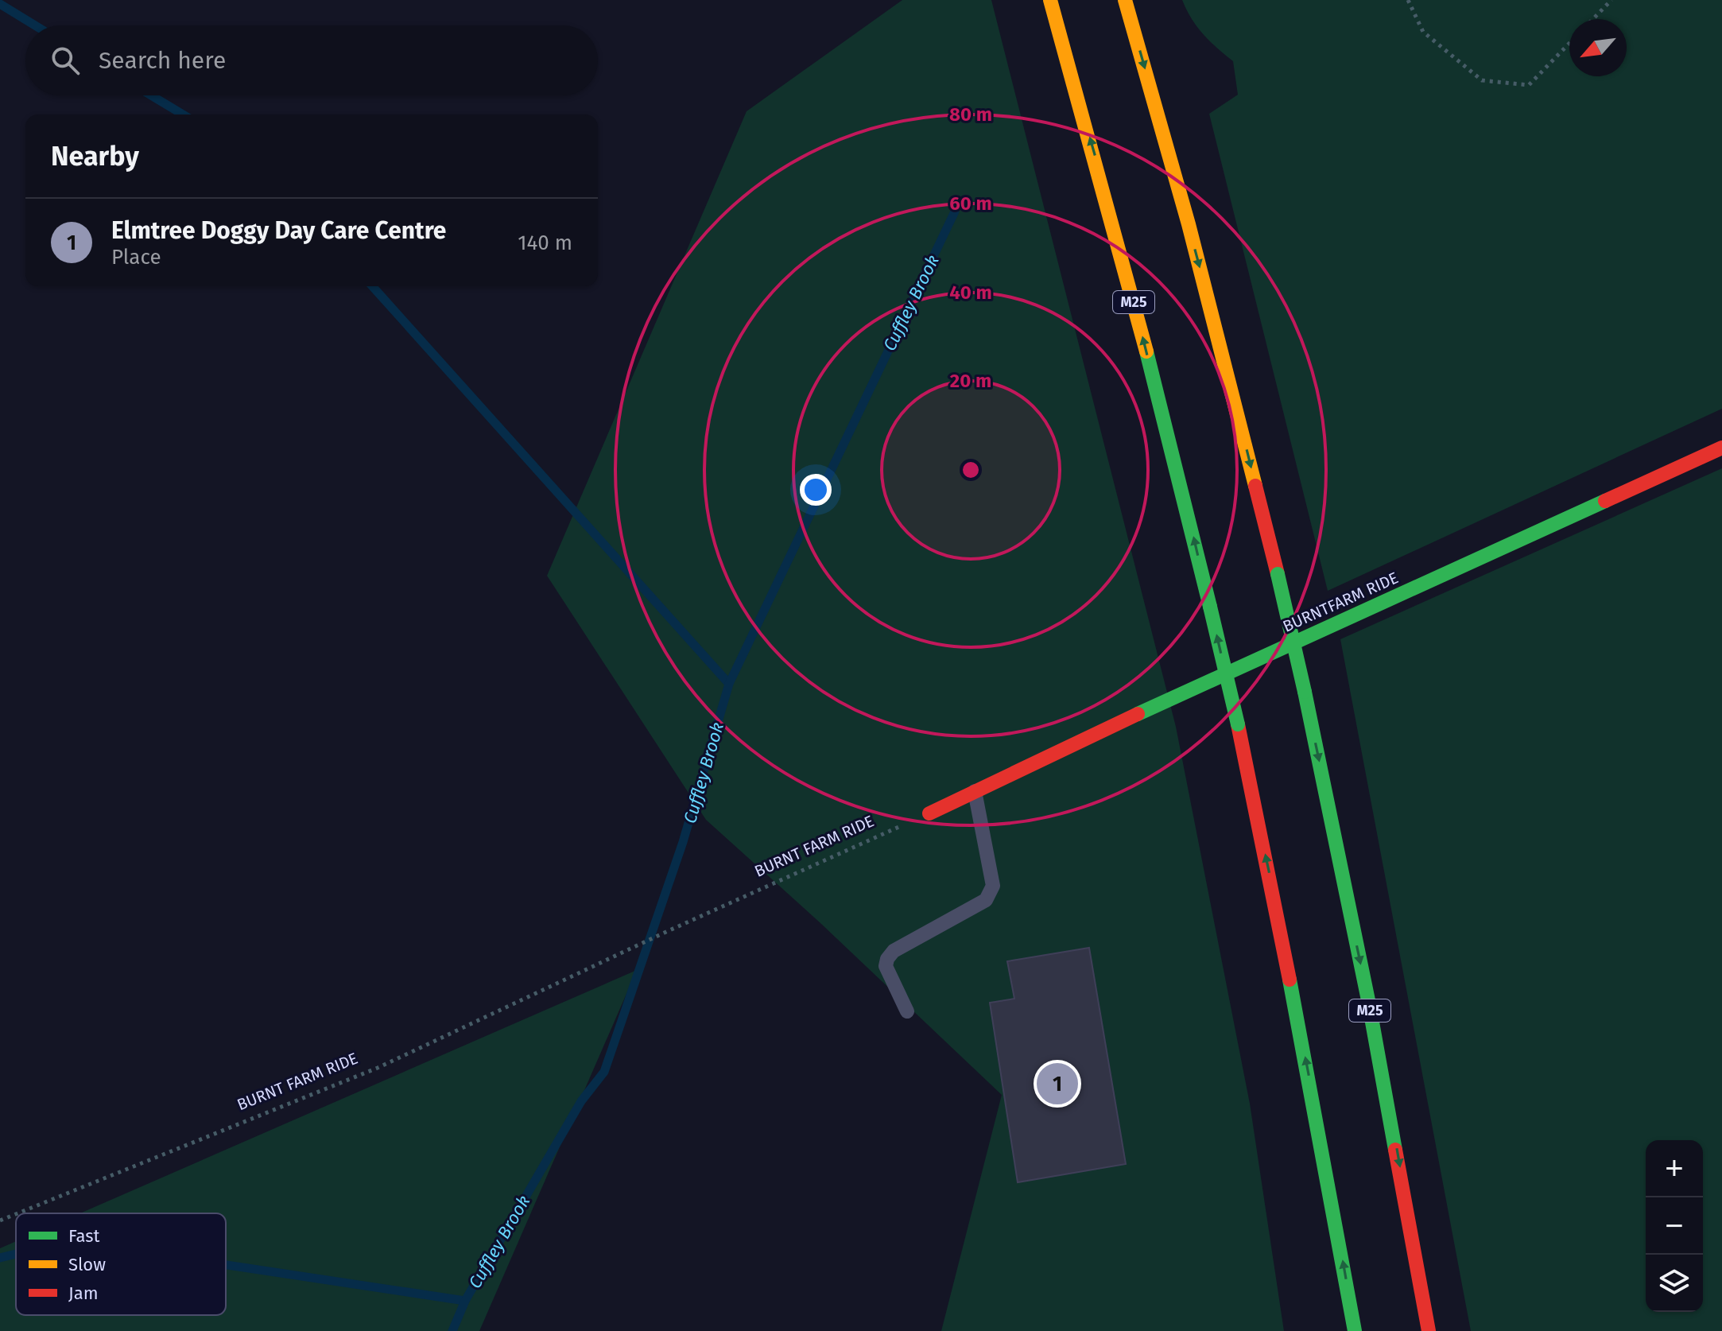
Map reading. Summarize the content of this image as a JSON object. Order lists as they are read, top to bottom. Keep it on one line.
{"streets":{"main road":["M25","BURNTFARM RIDE"],"path":["BURNT FARM RIDE"]},"water":["Cuffley Brook"],"legend":["Fast","Slow","Jam"],"north":"bottom left","page":{"search":"Search here","heading":"Nearby","list":[{"mark":"1","name":"Elmtree Doggy Day Care Centre","note":"Place","value":"140 m"}],"pins":"1","map_buttons":["+","−"]},"rings":["80 m","60 m","40 m","20 m"]}
